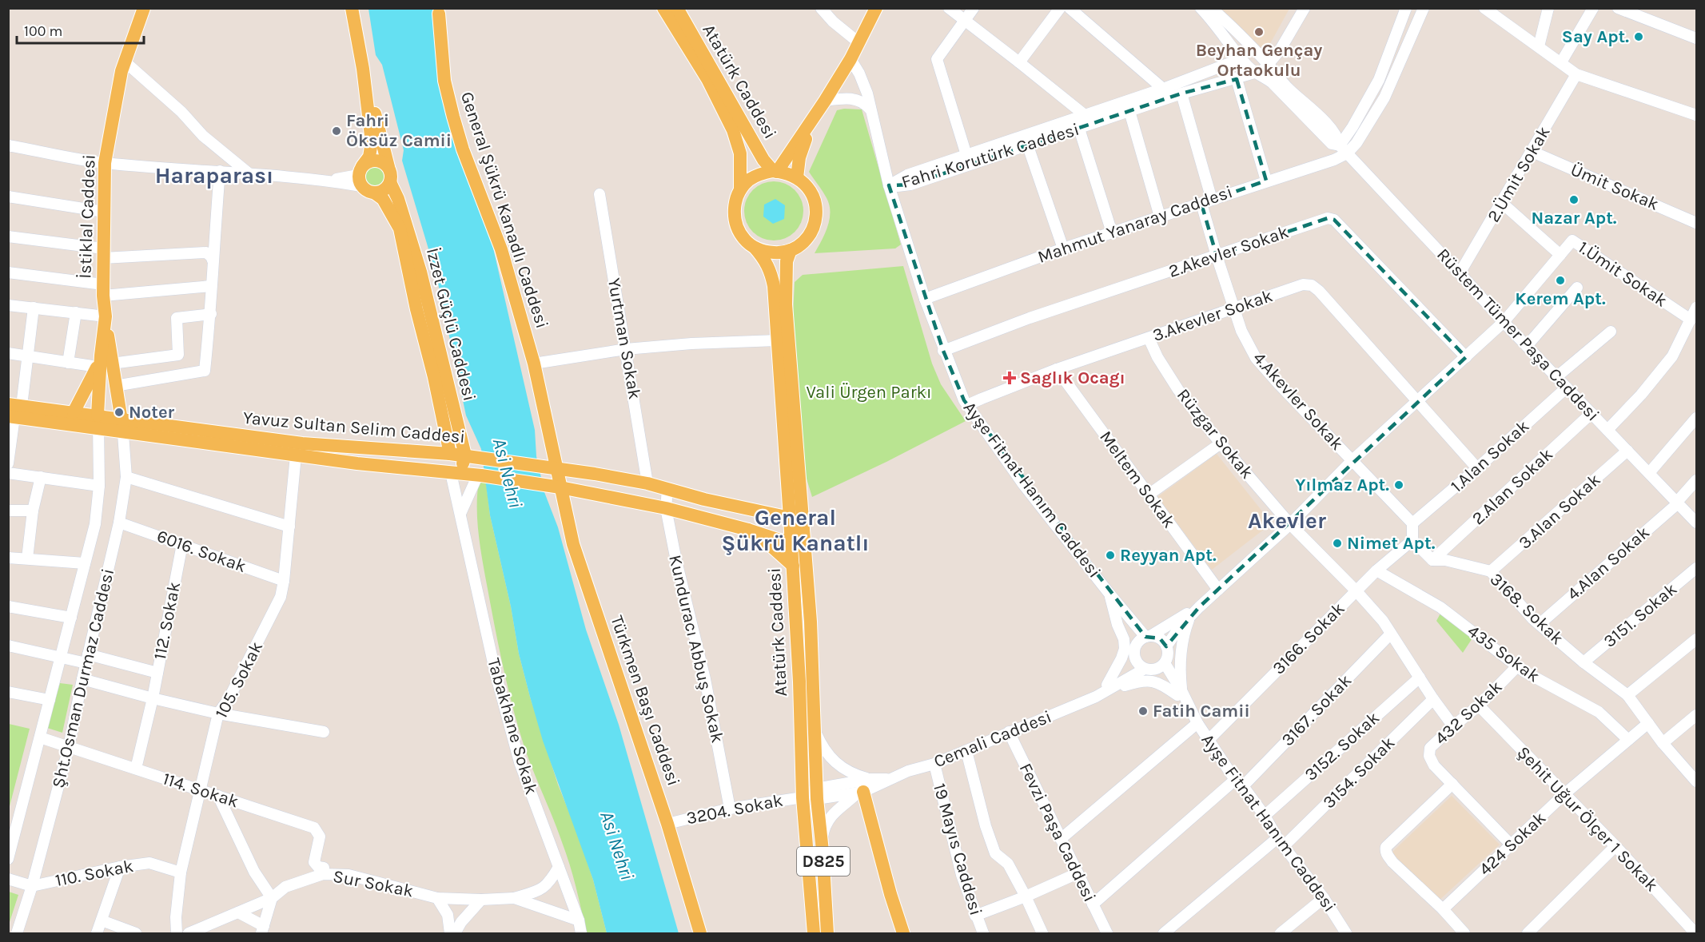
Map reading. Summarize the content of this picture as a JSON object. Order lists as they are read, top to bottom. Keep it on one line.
{"streets":{"main road":["Atatürk Caddesi","General Şükrü Kanadlı Caddesi","İstiklal Caddesi","İzzet Güçlü Caddesi","Yavuz Sultan Selim Caddesi","Türkmen Başı Caddesi","D825"],"street":["Fahri Korutürk Caddesi","2.Ümit Sokak","Ümit Sokak","Mahmut Yanaray Caddesi","2.Akevler Sokak","1.Ümit Sokak","3.Akevler Sokak","Rüstem Tümer Paşa Caddesi","Yurtman Sokak","4.Akevler Sokak","Rüzgar Sokak","1.Alan Sokak","Meltem Sokak","2.Alan Sokak","Ayşe Fitnat Hanım Caddesi","3.Alan Sokak","6016. Sokak","4.Alan Sokak","3168. Sokak","3151. Sokak","112. Sokak","3166. Sokak","Kunduracı Abbuş Sokak","435 Sokak","Şht.Osman Durmaz Caddesi","105. Sokak","3167. Sokak","432 Sokak","Tabakhane Sokak","Cemali Caddesi","3152. Sokak","3154. Sokak","114. Sokak","3204. Sokak","Şehit Uğur Ölçer 1 Sokak","Fevzi Paşa Caddesi","424 Sokak","19 Mayıs Caddesi","110. Sokak","Sur Sokak"]},"crossings":[["Atatürk Caddesi","Yavuz Sultan Selim Caddesi"],["Atatürk Caddesi","Cemali Caddesi"],["Atatürk Caddesi","3204. Sokak"],["Fahri Korutürk Caddesi","Rüstem Tümer Paşa Caddesi"],["Fahri Korutürk Caddesi","4.Akevler Sokak"],["Fahri Korutürk Caddesi","Ayşe Fitnat Hanım Caddesi"],["2.Ümit Sokak","Ümit Sokak"],["2.Ümit Sokak","Rüstem Tümer Paşa Caddesi"],["General Şükrü Kanadlı Caddesi","Yavuz Sultan Selim Caddesi"],["General Şükrü Kanadlı Caddesi","Türkmen Başı Caddesi"],["İstiklal Caddesi","Yavuz Sultan Selim Caddesi"],["İstiklal Caddesi","Şht.Osman Durmaz Caddesi"],["Mahmut Yanaray Caddesi","Rüstem Tümer Paşa Caddesi"],["Mahmut Yanaray Caddesi","4.Akevler Sokak"],["Mahmut Yanaray Caddesi","Ayşe Fitnat Hanım Caddesi"],["2.Akevler Sokak","1.Ümit Sokak"],["2.Akevler Sokak","4.Akevler Sokak"],["2.Akevler Sokak","Ayşe Fitnat Hanım Caddesi"],["1.Ümit Sokak","3.Akevler Sokak"],["1.Ümit Sokak","Rüstem Tümer Paşa Caddesi"],["1.Ümit Sokak","4.Akevler Sokak"],["1.Ümit Sokak","Rüzgar Sokak"],["1.Ümit Sokak","Meltem Sokak"],["3.Akevler Sokak","4.Akevler Sokak"],["3.Akevler Sokak","Rüzgar Sokak"],["3.Akevler Sokak","Meltem Sokak"],["3.Akevler Sokak","Ayşe Fitnat Hanım Caddesi"],["İzzet Güçlü Caddesi","Yavuz Sultan Selim Caddesi"],["Rüstem Tümer Paşa Caddesi","1.Alan Sokak"],["Rüstem Tümer Paşa Caddesi","2.Alan Sokak"],["Rüstem Tümer Paşa Caddesi","3.Alan Sokak"],["Rüstem Tümer Paşa Caddesi","4.Alan Sokak"],["Yurtman Sokak","Yavuz Sultan Selim Caddesi"],["Yavuz Sultan Selim Caddesi","Kunduracı Abbuş Sokak"],["Yavuz Sultan Selim Caddesi","Şht.Osman Durmaz Caddesi"],["Yavuz Sultan Selim Caddesi","105. Sokak"],["Yavuz Sultan Selim Caddesi","Türkmen Başı Caddesi"],["Yavuz Sultan Selim Caddesi","Tabakhane Sokak"],["Rüzgar Sokak","3166. Sokak"],["Rüzgar Sokak","3167. Sokak"],["Rüzgar Sokak","432 Sokak"],["Rüzgar Sokak","3152. Sokak"],["Rüzgar Sokak","3154. Sokak"],["2.Alan Sokak","3168. Sokak"],["Ayşe Fitnat Hanım Caddesi","3166. Sokak"],["Ayşe Fitnat Hanım Caddesi","3167. Sokak"],["Ayşe Fitnat Hanım Caddesi","Cemali Caddesi"],["Ayşe Fitnat Hanım Caddesi","3152. Sokak"],["Ayşe Fitnat Hanım Caddesi","3154. Sokak"],["3.Alan Sokak","3168. Sokak"],["6016. Sokak","112. Sokak"],["6016. Sokak","Şht.Osman Durmaz Caddesi"],["6016. Sokak","105. Sokak"],["4.Alan Sokak","3168. Sokak"],["3168. Sokak","3151. Sokak"],["3168. Sokak","424 Sokak"],["112. Sokak","114. Sokak"],["3166. Sokak","435 Sokak"],["Kunduracı Abbuş Sokak","3204. Sokak"],["435 Sokak","432 Sokak"],["435 Sokak","424 Sokak"],["Şht.Osman Durmaz Caddesi","114. Sokak"],["Şht.Osman Durmaz Caddesi","110. Sokak"],["105. Sokak","114. Sokak"],["105. Sokak","110. Sokak"],["Türkmen Başı Caddesi","3204. Sokak"],["3167. Sokak","Fevzi Paşa Caddesi"],["432 Sokak","Şehit Uğur Ölçer 1 Sokak"],["432 Sokak","424 Sokak"],["Tabakhane Sokak","Sur Sokak"],["Cemali Caddesi","3204. Sokak"],["Cemali Caddesi","Fevzi Paşa Caddesi"],["Cemali Caddesi","19 Mayıs Caddesi"],["Şehit Uğur Ölçer 1 Sokak","424 Sokak"]],"districts":["Haraparası","General Şükrü Kanatlı","Akevler"],"water":["Asi Nehri"],"parks":["Vali Ürgen Parkı"],"places":{"other":["Beyhan Gençay Ortaokulu","Say Apt.","Fahri Öksüz Camii","Nazar Apt.","Kerem Apt.","Noter","Yılmaz Apt.","Nimet Apt.","Reyyan Apt.","Fatih Camii"],"health":["Saglık Ocagı"]},"scale_bar":"100 m"}
